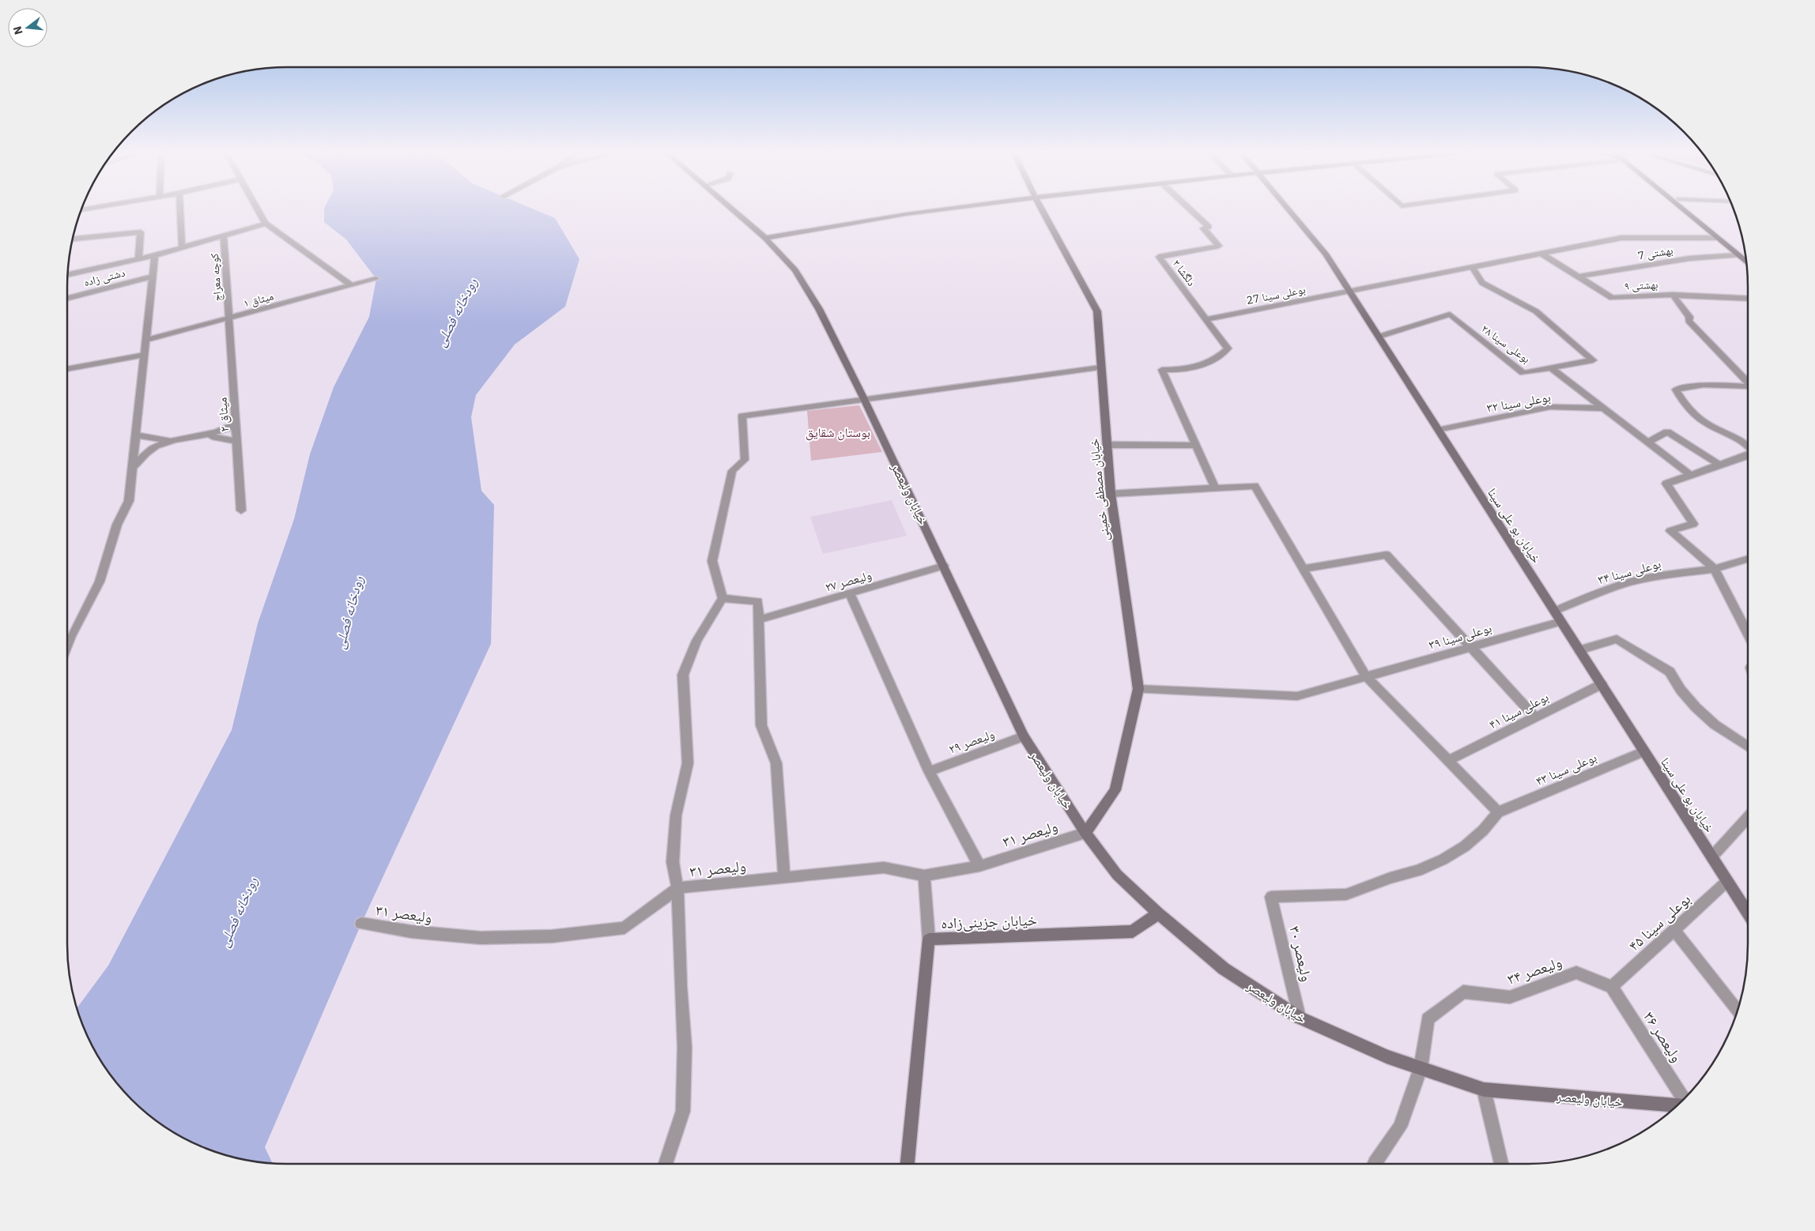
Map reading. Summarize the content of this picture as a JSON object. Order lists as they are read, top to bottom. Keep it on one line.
{"streets":{"main road":["خیابان مصطفی خمینی","خیابان ولیعصر","خیابان بو علی سینا","خیابان جزینی‌زاده"],"street":["بهشتی 7","دلگشا ۲","دشتی زاده","کوچه معراج","بهشتی ۹","بوعلی سینا 27","میثاق ۱","بوعلی سینا ۲۸","بوعلی سینا ۳۲","میثاق ۲","بوعلی سینا ۳۴","ولیعصر ۲۷","بوعلی سینا ۳۹","بوعلی سینا ۴۱","ولیعصر ۲۹","بوعلی سینا ۴۳","ولیعصر ۳۱","بوعلی سینا ۴۵","ولیعصر ۳۰","ولیعصر ۳۴","ولیعصر ۳۶"]},"crossings":[["بهشتی 7","بهشتی ۹"],["دلگشا ۲","بوعلی سینا 27"],["کوچه معراج","میثاق ۱"],["کوچه معراج","میثاق ۲"],["بهشتی ۹","بوعلی سینا 27"],["بوعلی سینا 27","بوعلی سینا ۲۸"],["بوعلی سینا 27","خیابان بو علی سینا"],["میثاق ۱","میثاق ۲"],["بوعلی سینا ۲۸","خیابان بو علی سینا"],["بوعلی سینا ۳۲","خیابان بو علی سینا"],["خیابان مصطفی خمینی","خیابان ولیعصر"],["خیابان مصطفی خمینی","بوعلی سینا ۳۹"],["خیابان مصطفی خمینی","ولیعصر ۳۱"],["خیابان ولیعصر","ولیعصر ۲۷"],["خیابان ولیعصر","ولیعصر ۲۹"],["خیابان ولیعصر","ولیعصر ۳۱"],["خیابان ولیعصر","خیابان جزینی‌زاده"],["خیابان ولیعصر","ولیعصر ۳۰"],["خیابان ولیعصر","ولیعصر ۳۴"],["خیابان بو علی سینا","بوعلی سینا ۳۴"],["خیابان بو علی سینا","بوعلی سینا ۳۹"],["خیابان بو علی سینا","بوعلی سینا ۴۱"],["خیابان بو علی سینا","بوعلی سینا ۴۳"],["خیابان بو علی سینا","بوعلی سینا ۴۵"],["بوعلی سینا ۴۳","ولیعصر ۳۰"],["بوعلی سینا ۴۵","ولیعصر ۳۴"],["بوعلی سینا ۴۵","ولیعصر ۳۶"],["ولیعصر ۳۴","ولیعصر ۳۶"]],"water":["رودخانه فصلی"],"parks":["بوستان شقایق"],"north":"left"}
